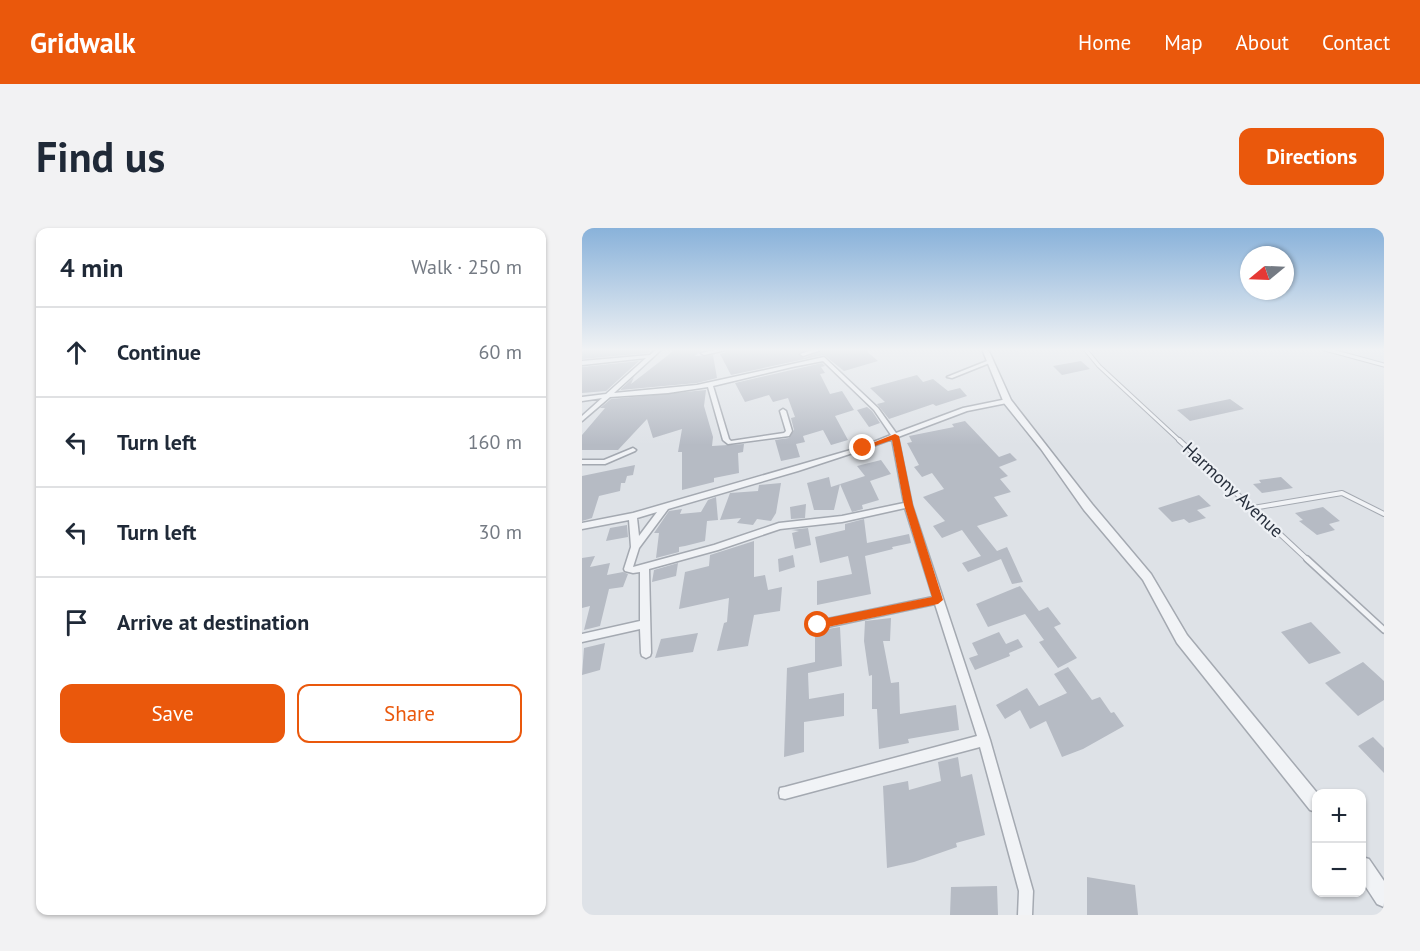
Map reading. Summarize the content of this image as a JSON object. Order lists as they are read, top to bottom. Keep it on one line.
{"streets":{"lane":["Harmony Avenue"]},"north":"left","page":{"header":"Gridwalk","nav":["Home","Map","About","Contact"],"buttons":["Directions",["Save","Share"]],"title":"Find us","heading":["4 min","Walk · 250 m"],"list":[["Continue","60 m"],["Turn left","160 m"],["Turn left","30 m"],"Arrive at destination"],"map_buttons":["+","−"]}}
